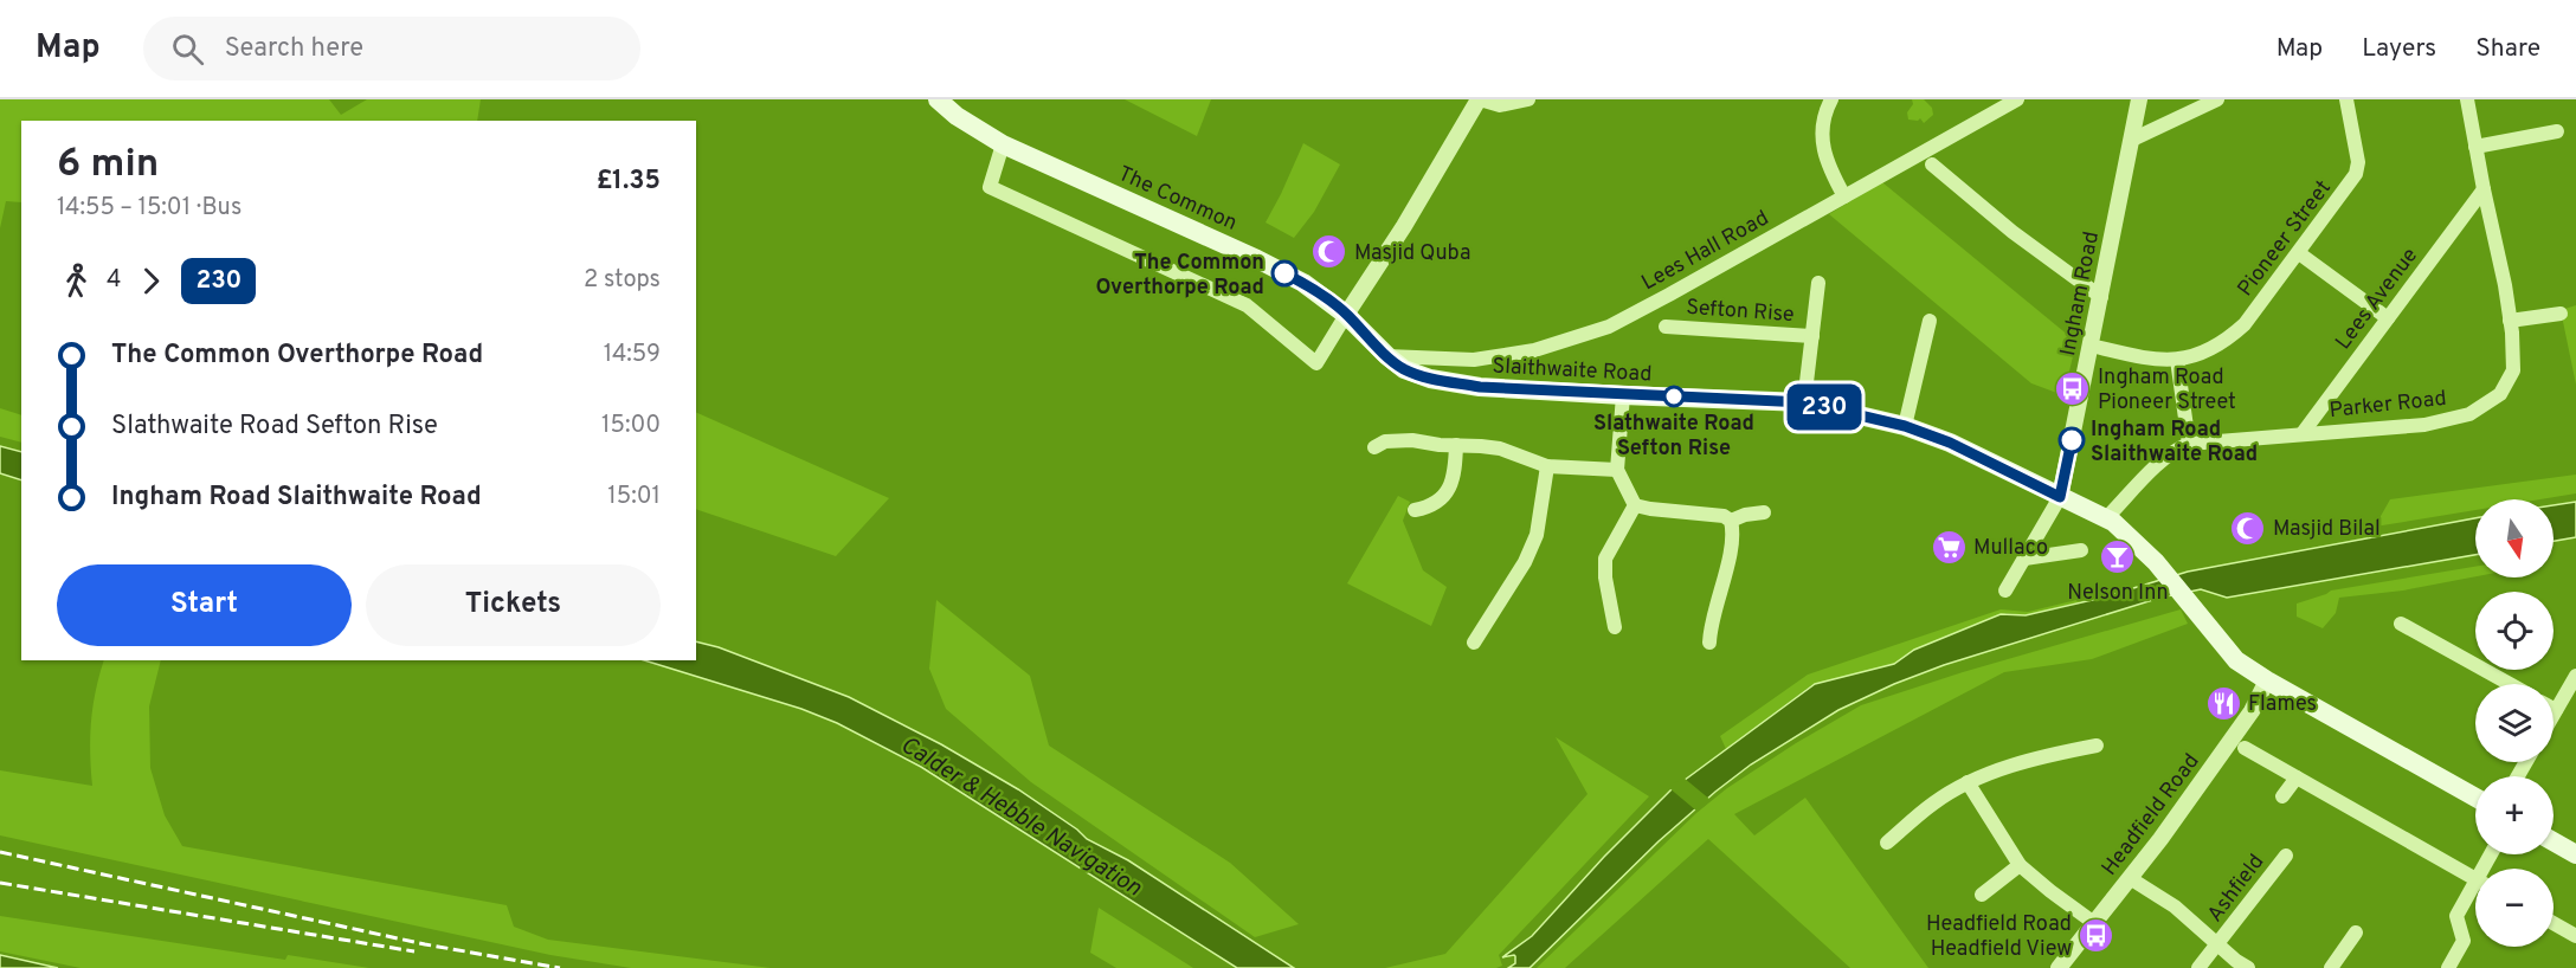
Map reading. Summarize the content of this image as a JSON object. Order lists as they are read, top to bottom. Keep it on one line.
{"streets":{"main road":["The Common","Slaithwaite Road"],"street":["Pioneer Street","Lees Hall Road","Ingham Road","Lees Avenue","Sefton Rise","Parker Road","Headfield Road","Ashfield"]},"crossings":[["The Common","Lees Hall Road"],["The Common","Slaithwaite Road"],["Pioneer Street","Ingham Road"],["Lees Hall Road","Slaithwaite Road"],["Ingham Road","Slaithwaite Road"],["Lees Avenue","Parker Road"],["Slaithwaite Road","Parker Road"],["Slaithwaite Road","Headfield Road"],["Headfield Road","Ashfield"]],"water":["Calder & Hebble Navigation"],"places":{"mosque":["Masjid Quba","Masjid Bilal"],"other":["The Common Overthorpe Road","Slathwaite Road Sefton Rise","Ingham Road Slaithwaite Road"],"bus stop":["Ingham Road Pioneer Street","Headfield Road Headfield View"],"supermarket":["Mullaco"],"bar":["Nelson Inn"],"restaurant":["Flames"]},"lines":["bus line 230"],"north":"bottom","page":{"header":"Map","search":"Search here","nav":["Map","Layers","Share"],"on_map":"230","heading":["6 min","14:55 – 15:01 · Bus","£1.35"],"legs":["4","230","2 stops"],"list":[{"name":"The Common Overthorpe Road","value":"14:59"},{"name":"Slathwaite Road Sefton Rise","value":"15:00"},{"name":"Ingham Road Slaithwaite Road","value":"15:01"}],"map_buttons":["+","−"],"buttons":["Start","Tickets"]}}
